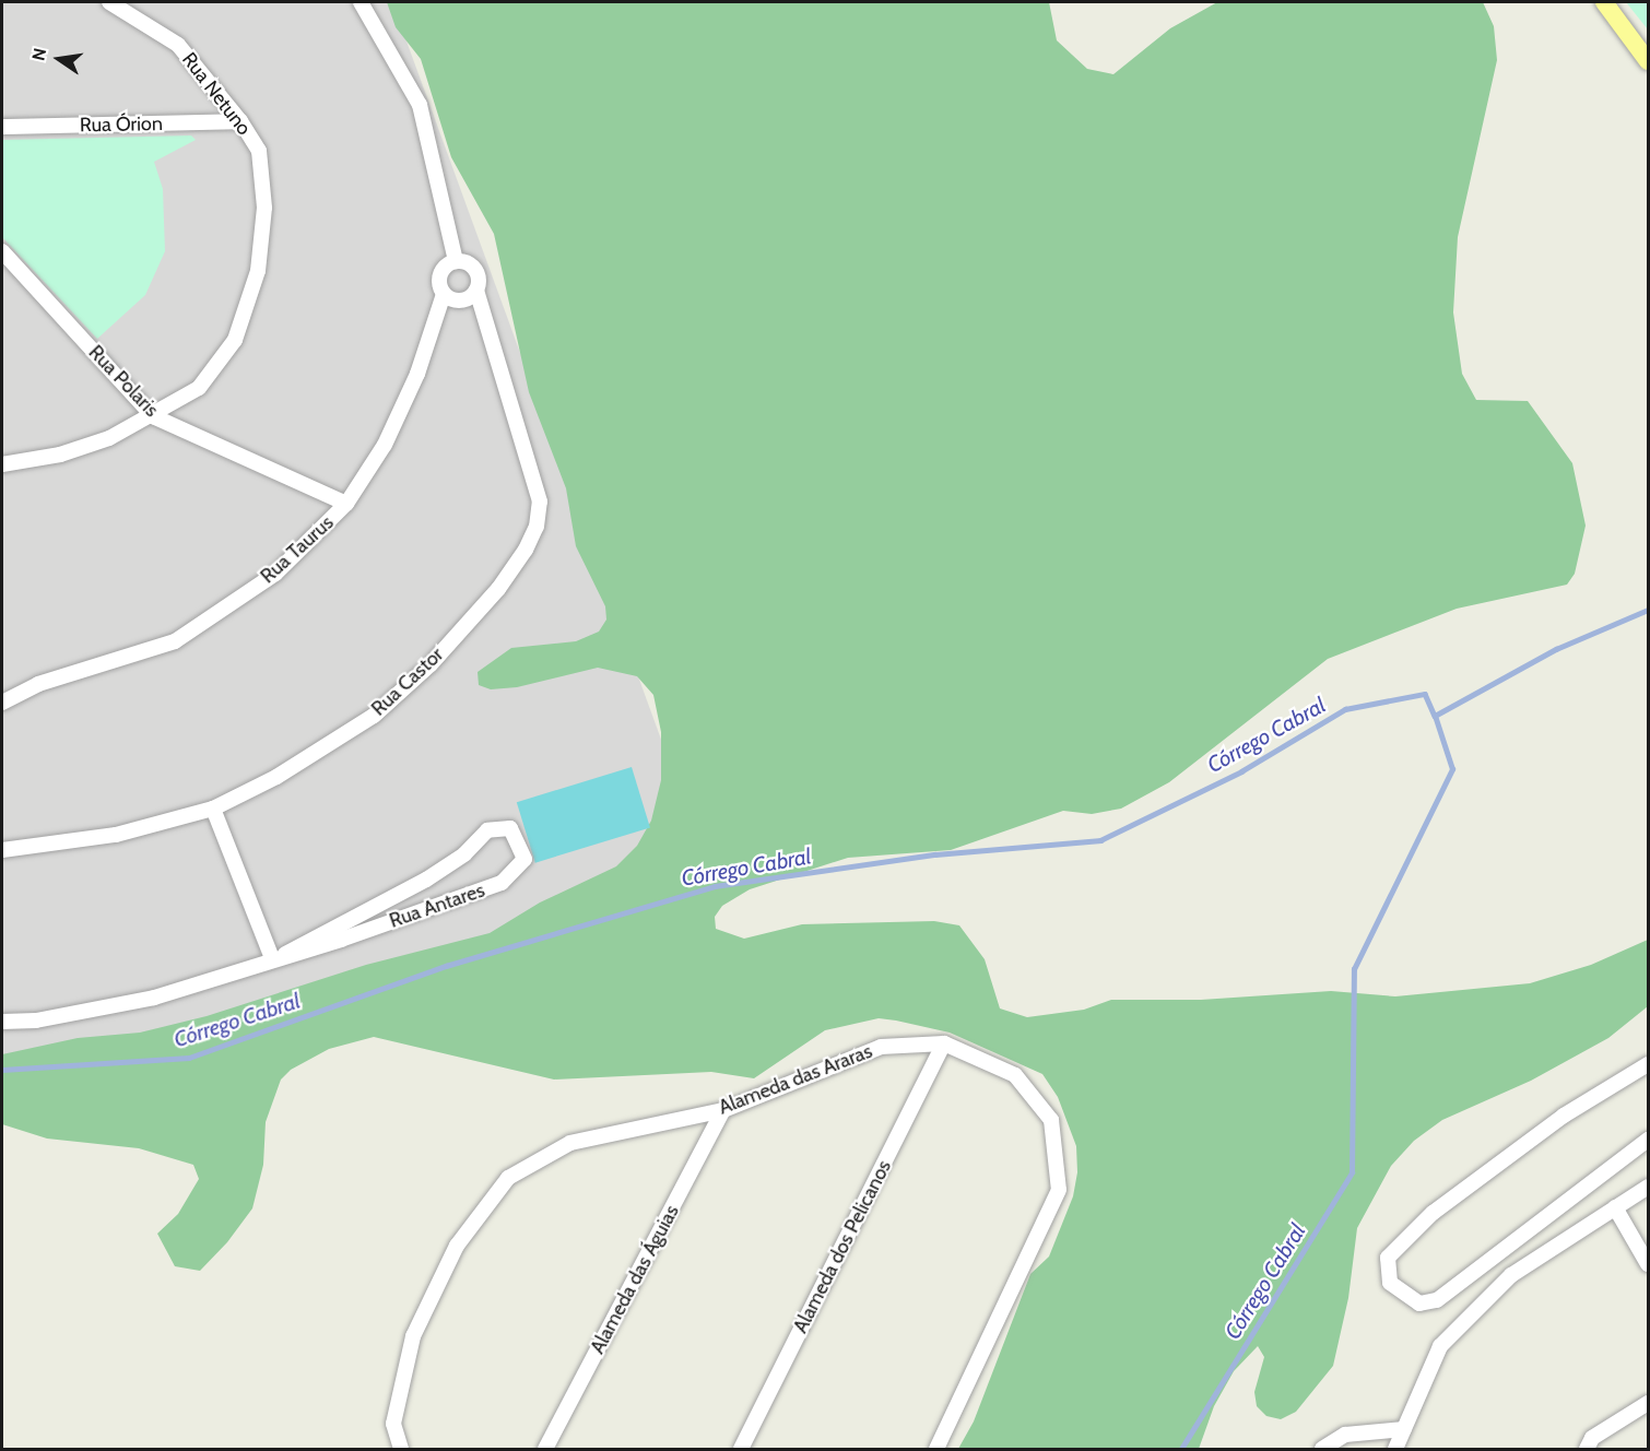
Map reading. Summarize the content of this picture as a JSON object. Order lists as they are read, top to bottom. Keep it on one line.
{"streets":{"street":["Rua Netuno","Rua Órion","Rua Polaris","Rua Taurus","Rua Castor","Rua Antares","Alameda das Araras","Alameda dos Pelicanos","Alameda das Águias"]},"crossings":[["Rua Netuno","Rua Órion"],["Rua Netuno","Rua Polaris"],["Rua Polaris","Rua Taurus"],["Rua Taurus","Rua Castor"],["Alameda das Araras","Alameda dos Pelicanos"],["Alameda das Araras","Alameda das Águias"]],"water":["Córrego Cabral"],"north":"left"}
